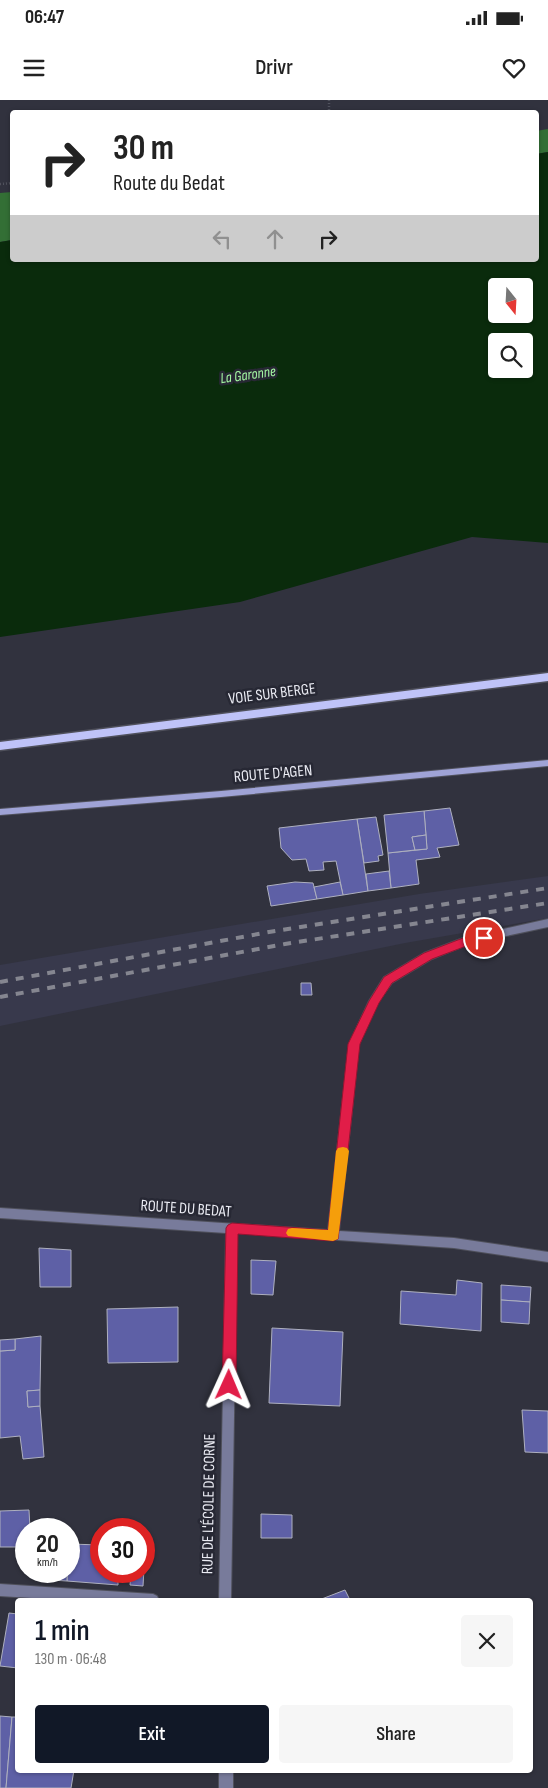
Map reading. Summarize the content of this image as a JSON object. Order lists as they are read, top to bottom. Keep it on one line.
{"streets":{"main road":["VOIE SUR BERGE","ROUTE D'AGEN"],"street":["ROUTE DU BEDAT","RUE DE L'ÉCOLE DE CORNE"]},"crossings":[["ROUTE DU BEDAT","RUE DE L'ÉCOLE DE CORNE"]],"water":["La Garonne"],"north":"bottom","page":{"status":"06:47","header":"Drivr","turn":["30 m","Route du Bedat"],"speed":"20 km/h","limit":"30","heading":["1 min","130 m · 06:48"],"buttons":["Exit","Share"]}}
